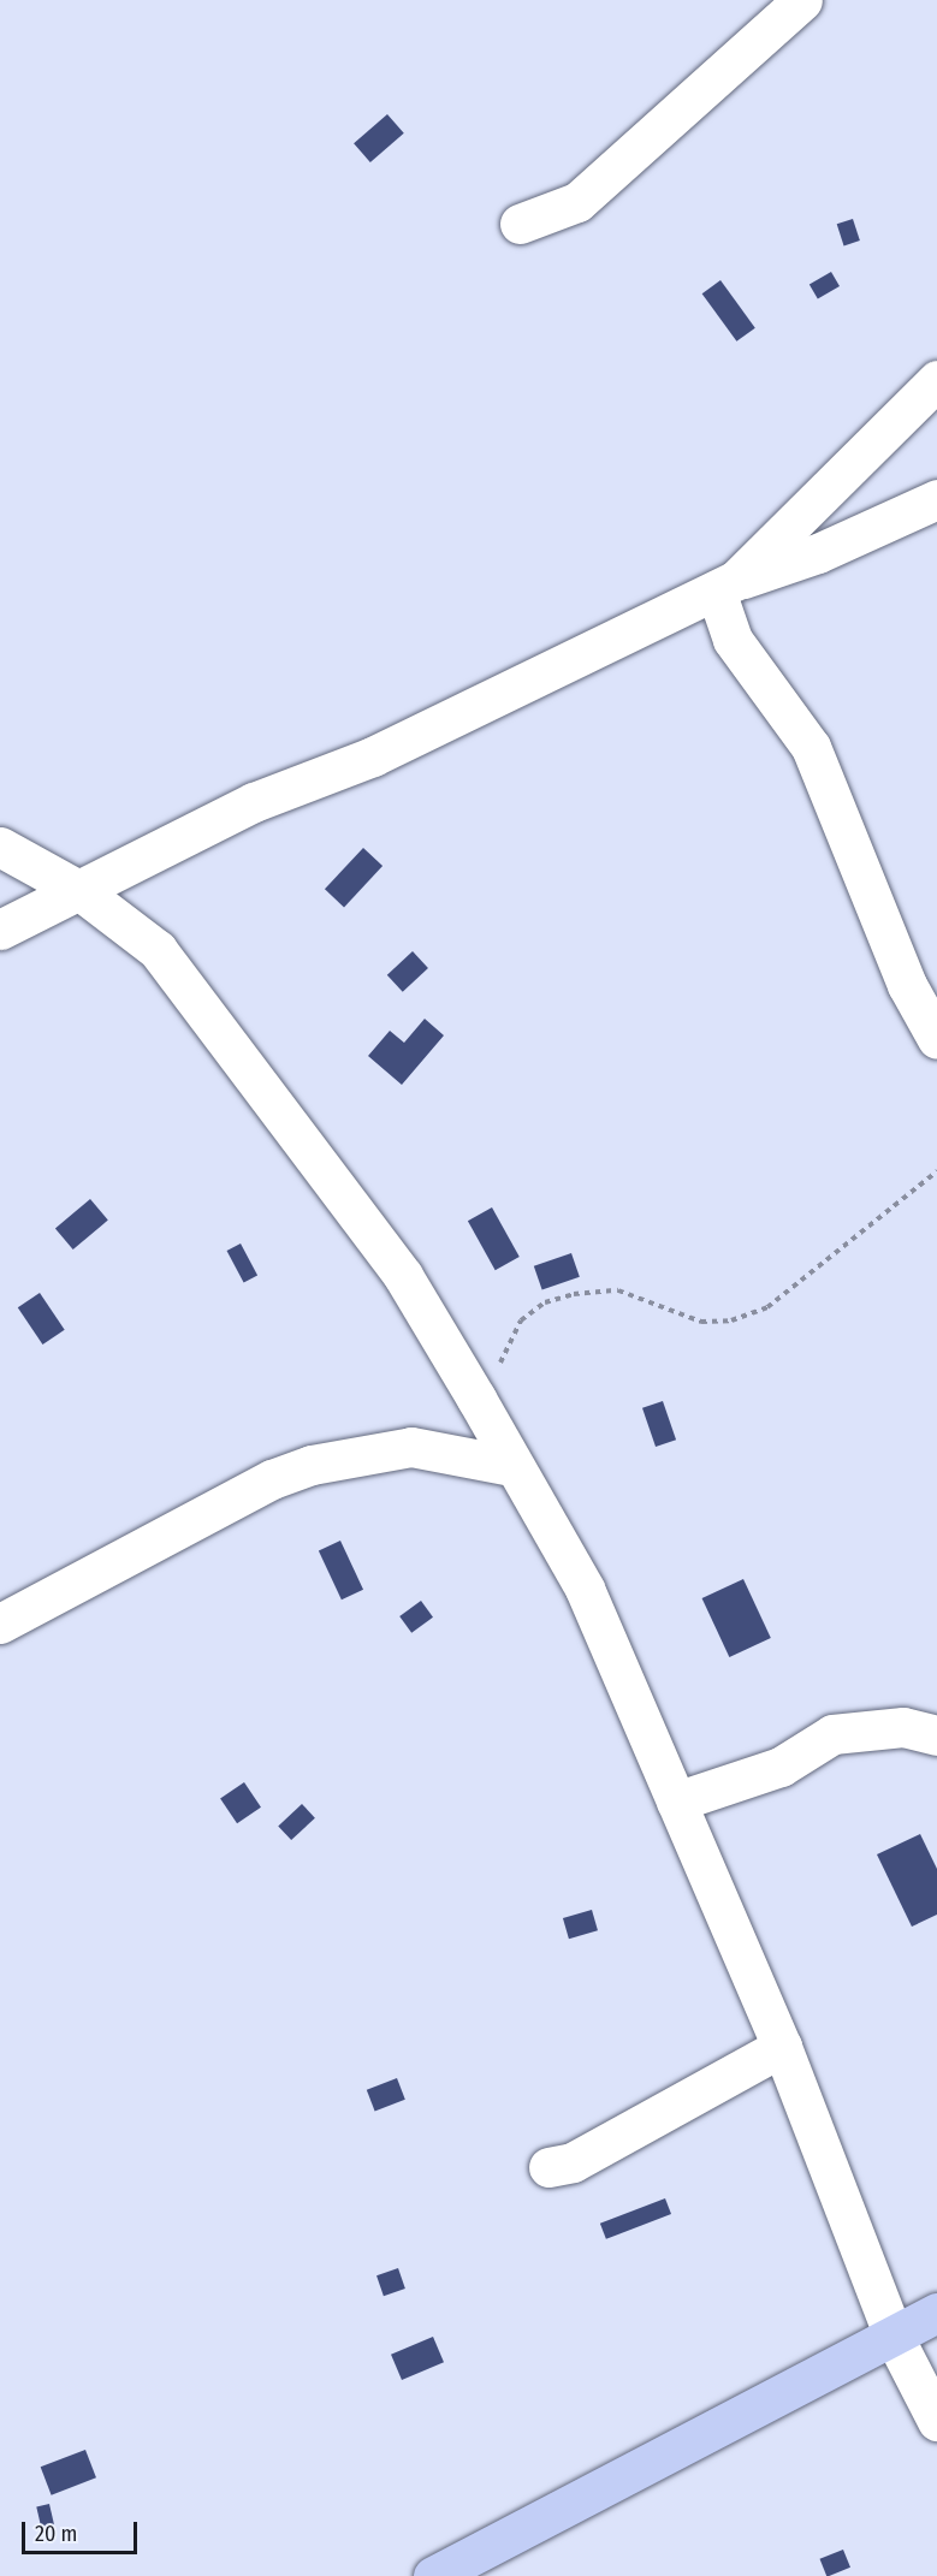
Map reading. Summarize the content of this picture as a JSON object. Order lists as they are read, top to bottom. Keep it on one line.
{"scale_bar":"20 m"}
